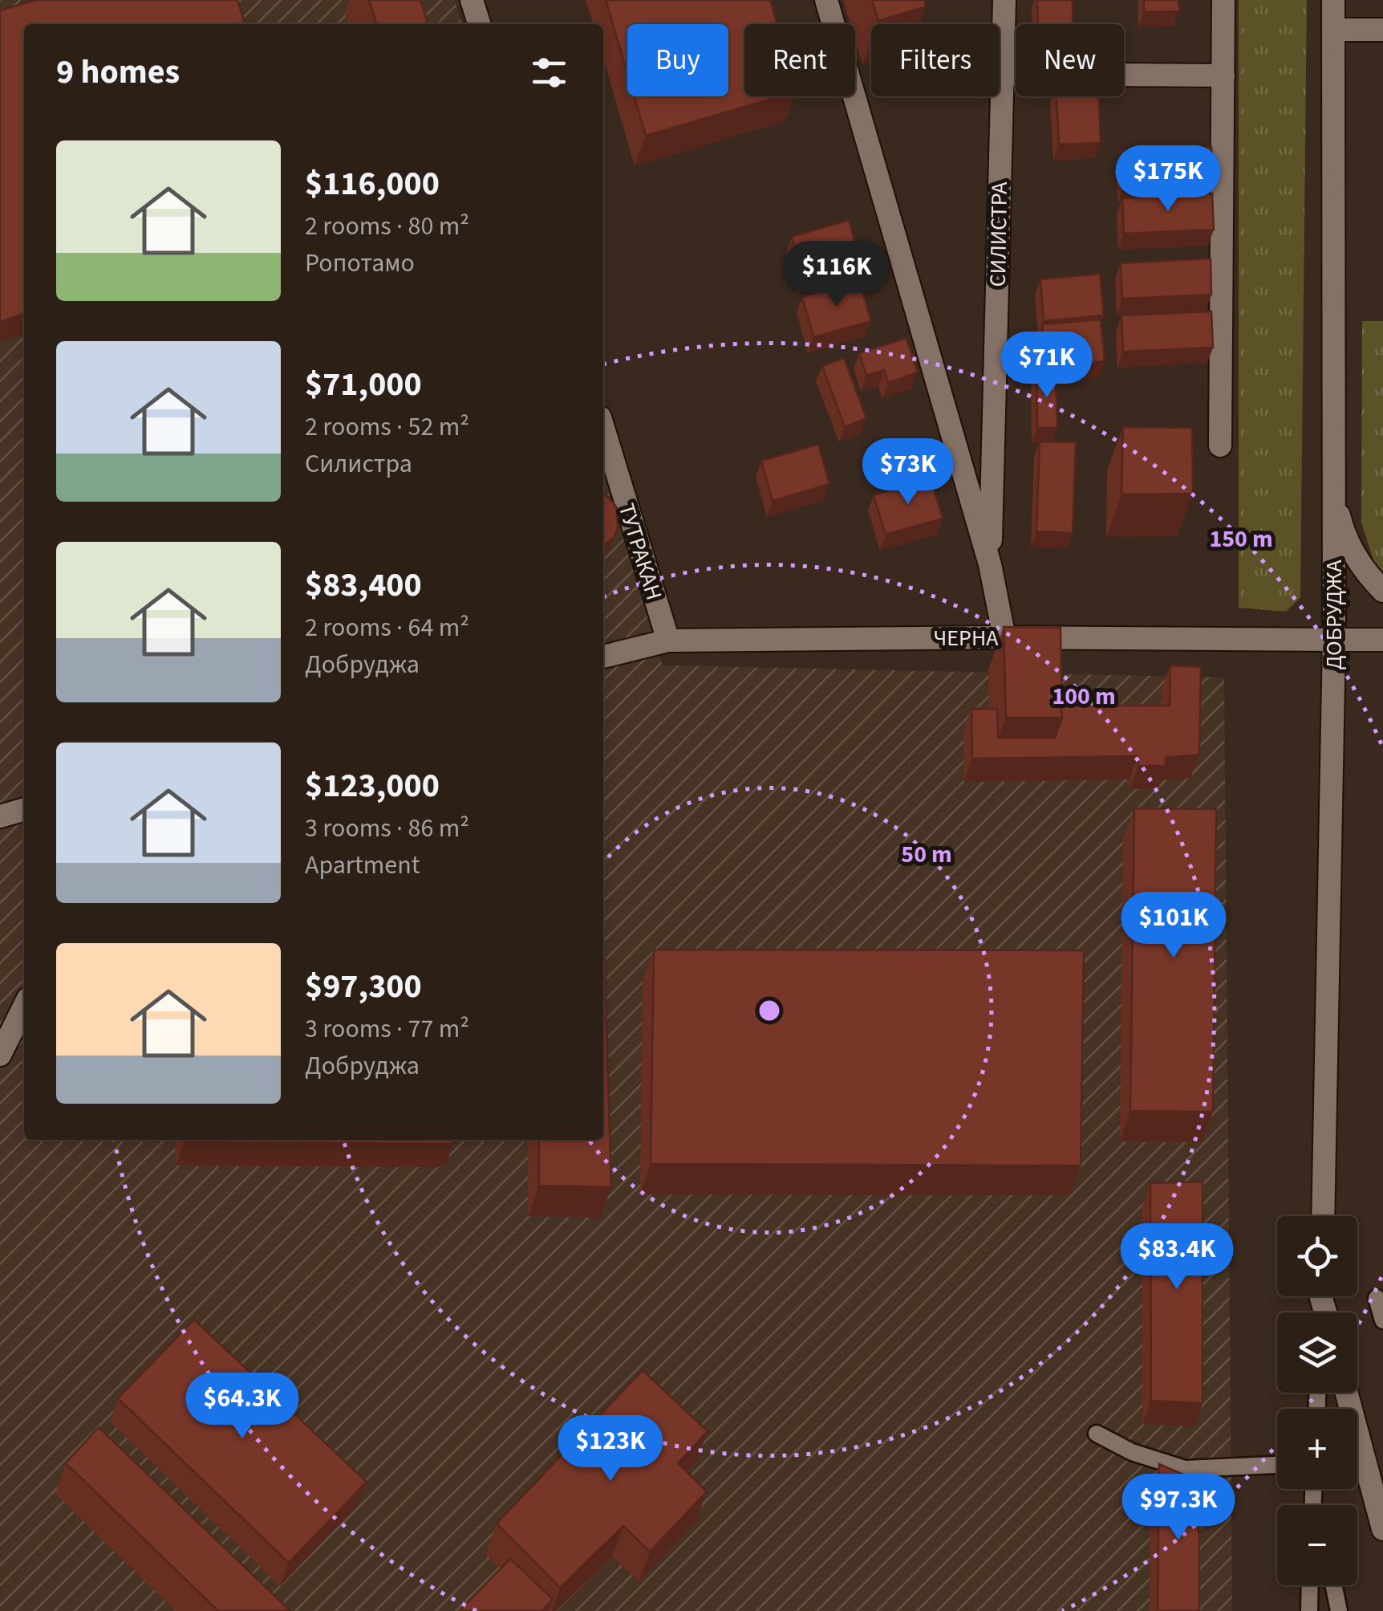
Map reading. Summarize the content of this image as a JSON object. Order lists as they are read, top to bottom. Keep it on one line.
{"streets":{"street":["СИЛИСТРА","ТУТРАКАН","ДОБРУДЖА","ЧЕРНА"]},"crossings":[["ТУТРАКАН","ЧЕРНА"],["ДОБРУДЖА","ЧЕРНА"]],"page":{"chip":["Buy","Rent","Filters","New"],"heading":"9 homes","list":[{"name":"$116,000","note":"2 rooms · 80 m² · Ропотамо"},{"name":"$71,000","note":"2 rooms · 52 m² · Силистра"},{"name":"$83,400","note":"2 rooms · 64 m² · Добруджа"},{"name":"$123,000","note":"3 rooms · 86 m² · Apartment"},{"name":"$97,300","note":"3 rooms · 77 m² · Добруджа"}],"price":["$175K","$116K","$71K","$73K","$101K","$83.4K","$64.3K","$123K","$97.3K"],"map_buttons":["+","−"]},"rings":["150 m","100 m","50 m"]}
